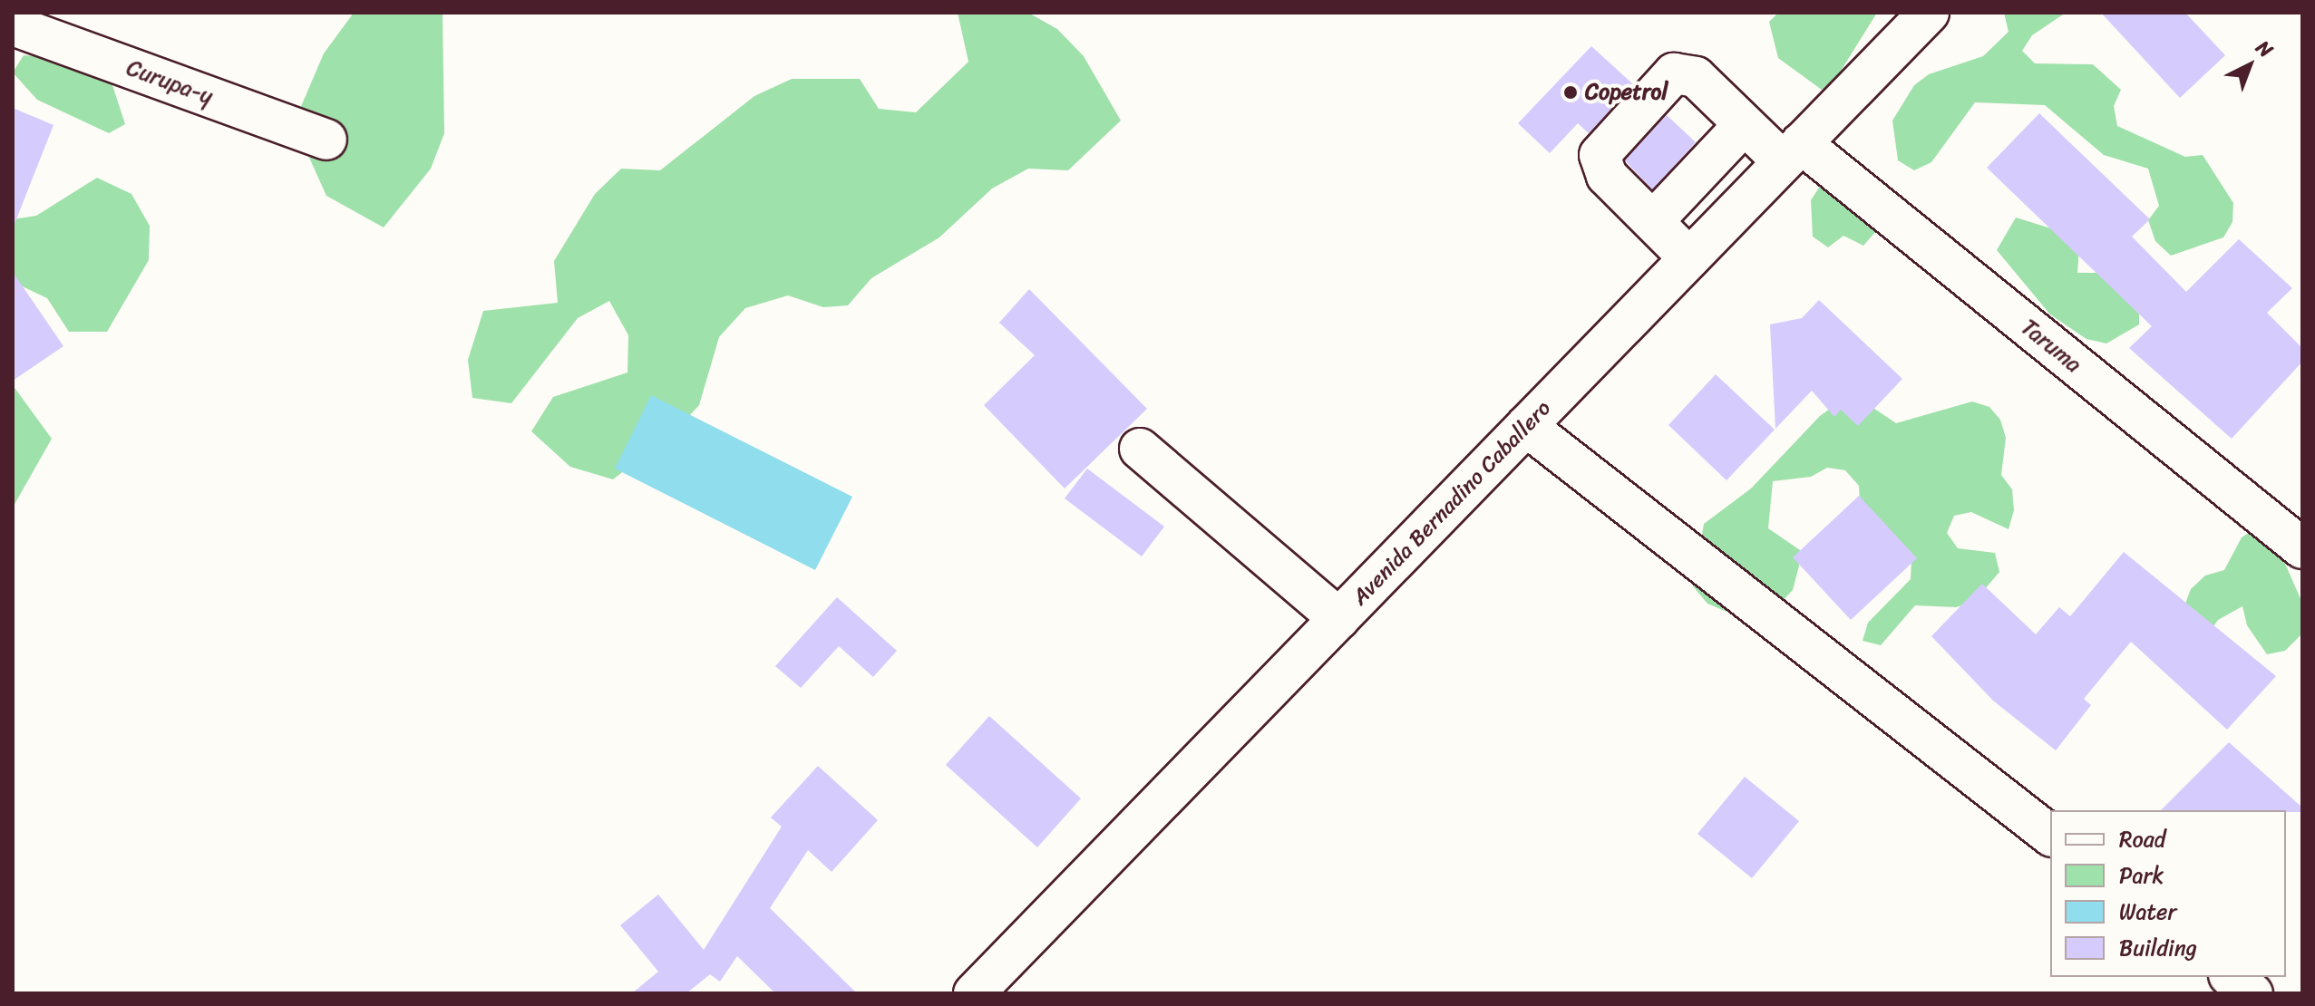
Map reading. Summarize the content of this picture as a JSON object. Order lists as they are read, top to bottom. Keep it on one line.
{"streets":{"street":["Curupa-y","Taruma","Avenida Bernadino Caballero"]},"crossings":[["Taruma","Avenida Bernadino Caballero"]],"places":["Copetrol"],"legend":["Road","Park","Water","Building"],"north":"top right"}
